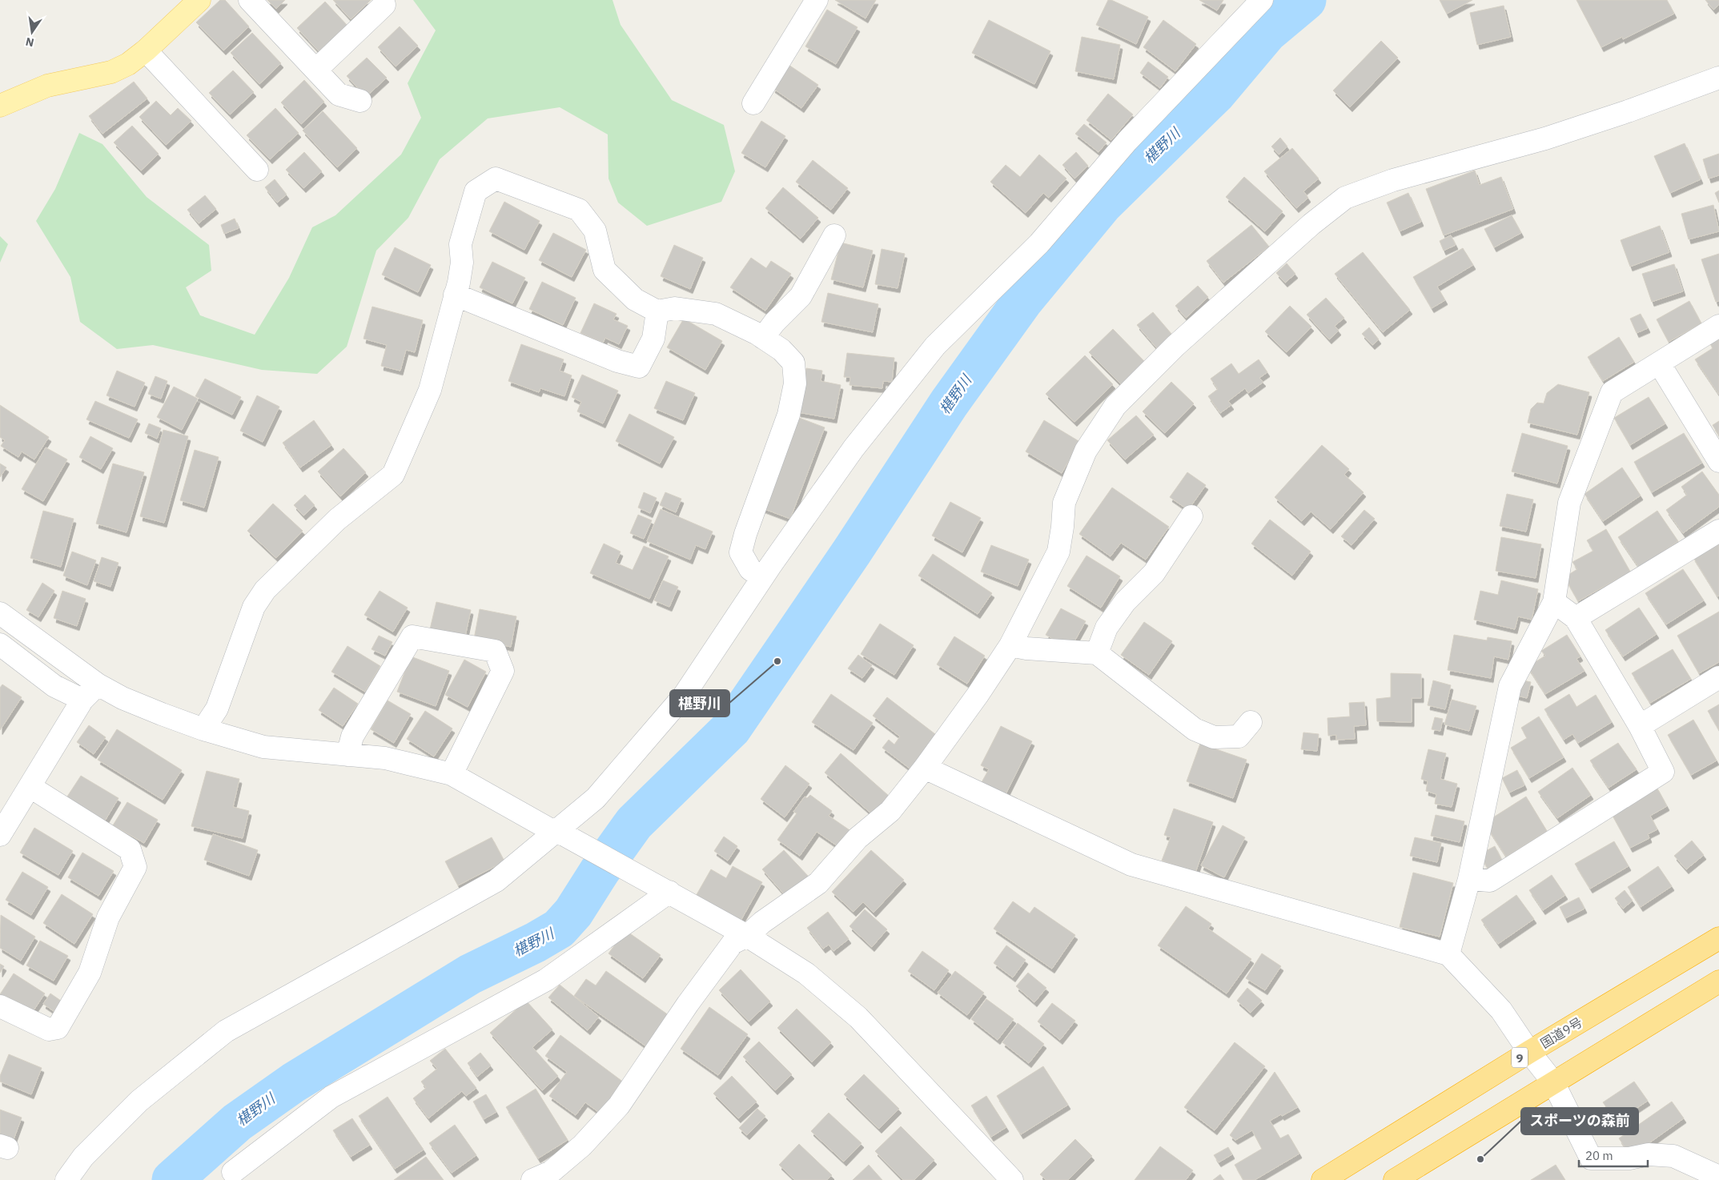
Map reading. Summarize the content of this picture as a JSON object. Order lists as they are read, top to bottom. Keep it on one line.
{"streets":{"highway":["国道9号","9"]},"water":["椹野川"],"places":["椹野川","スポーツの森前"],"scale_bar":"20 m","north":"bottom"}
